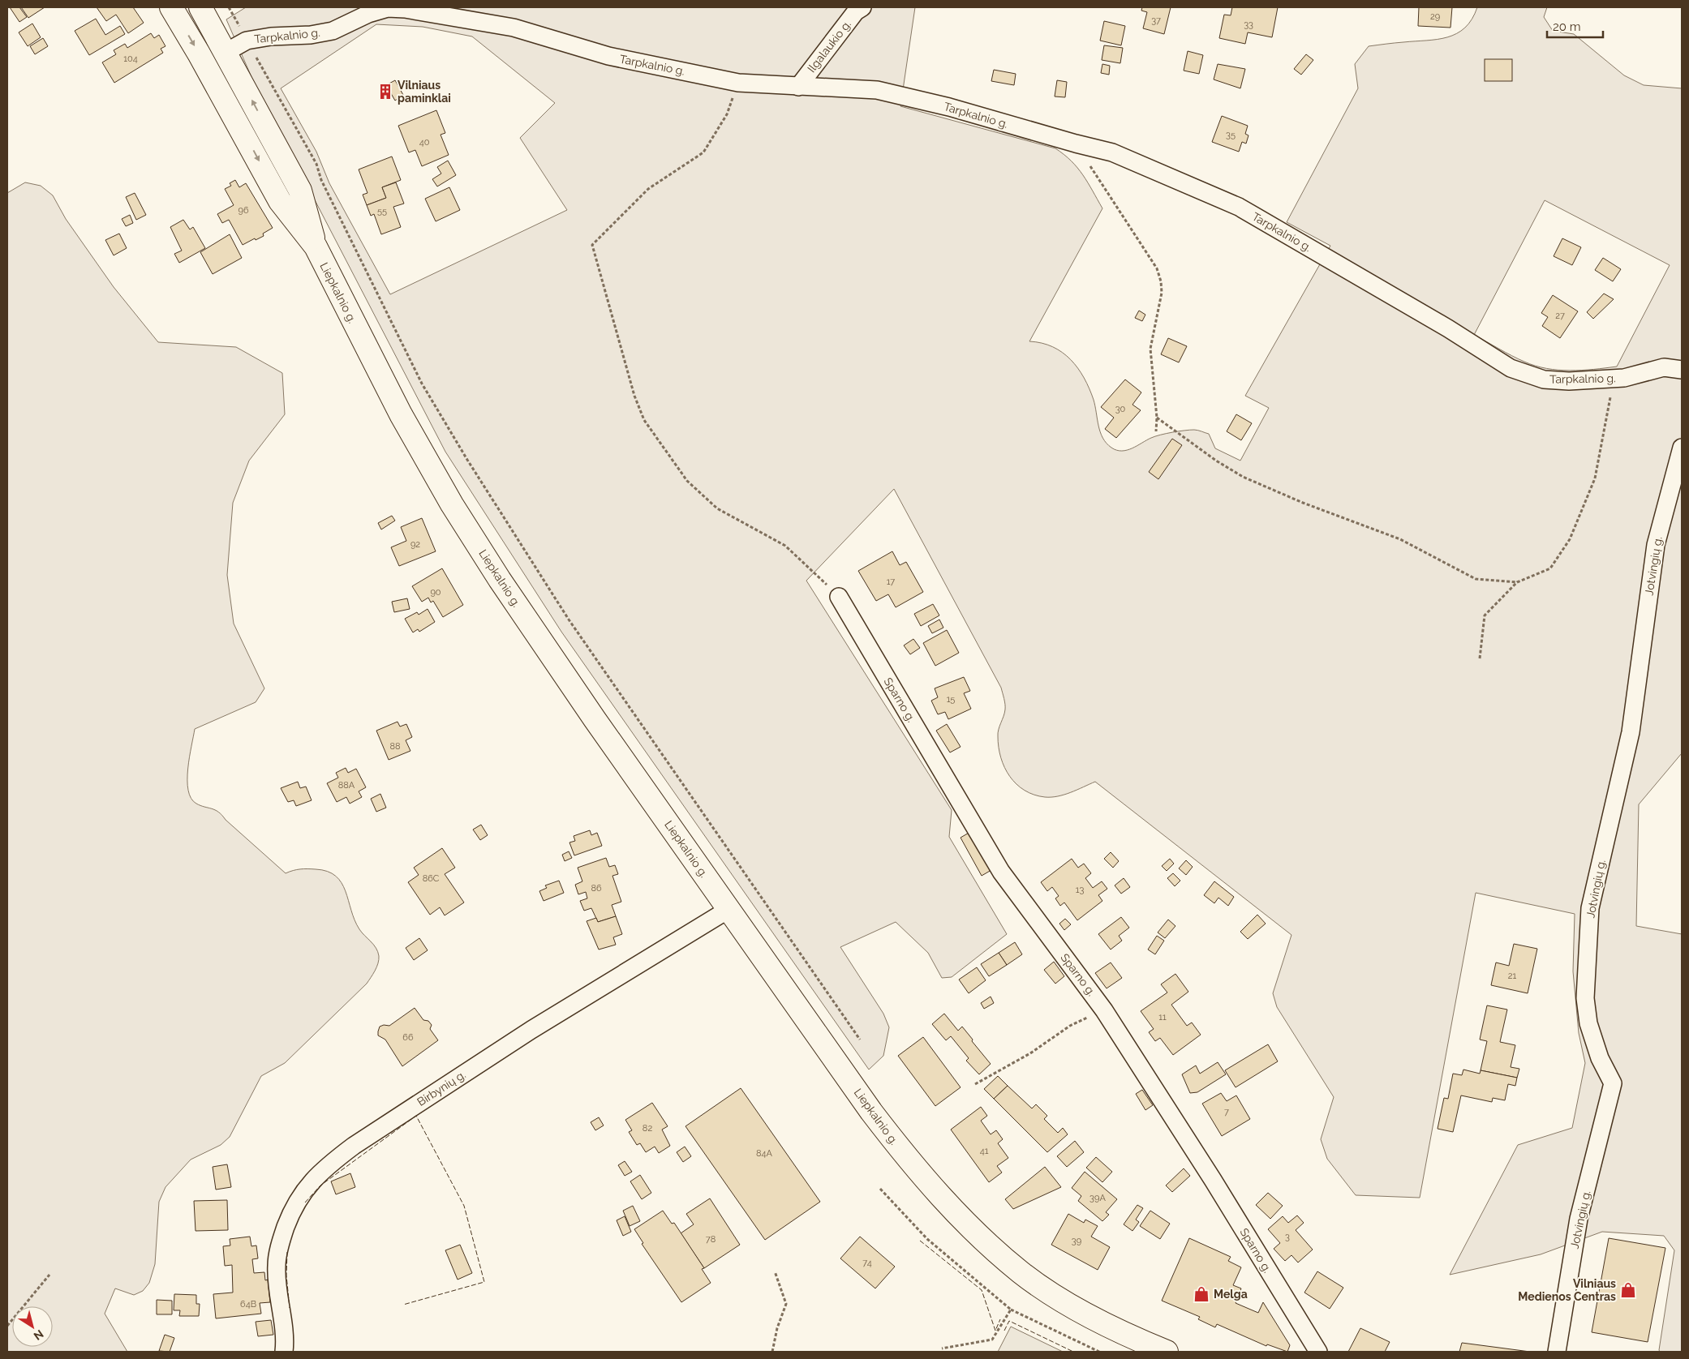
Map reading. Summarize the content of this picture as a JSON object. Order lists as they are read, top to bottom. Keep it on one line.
{"streets":{"main road":["Liepkalnio g."],"street":["Tarpkalnio g.","Ilgalaukio g.","Jotvingių g.","Sparno g.","Birbynių g."]},"crossings":[["Tarpkalnio g.","Ilgalaukio g."],["Tarpkalnio g.","Liepkalnio g."],["Liepkalnio g.","Birbynių g."]],"places":{"building":["Vilniaus paminklai"],"shop":["Vilniaus Medienos Centras","Melga"]},"house_numbers":["29","37","33","104","35","40","96","55","27","30","92","17","90","15","88","88A","86C","86","13","21","11","66","7","82","41","84A","39A","3","78","39","74","64B"],"scale_bar":"20 m","north":"bottom right"}
